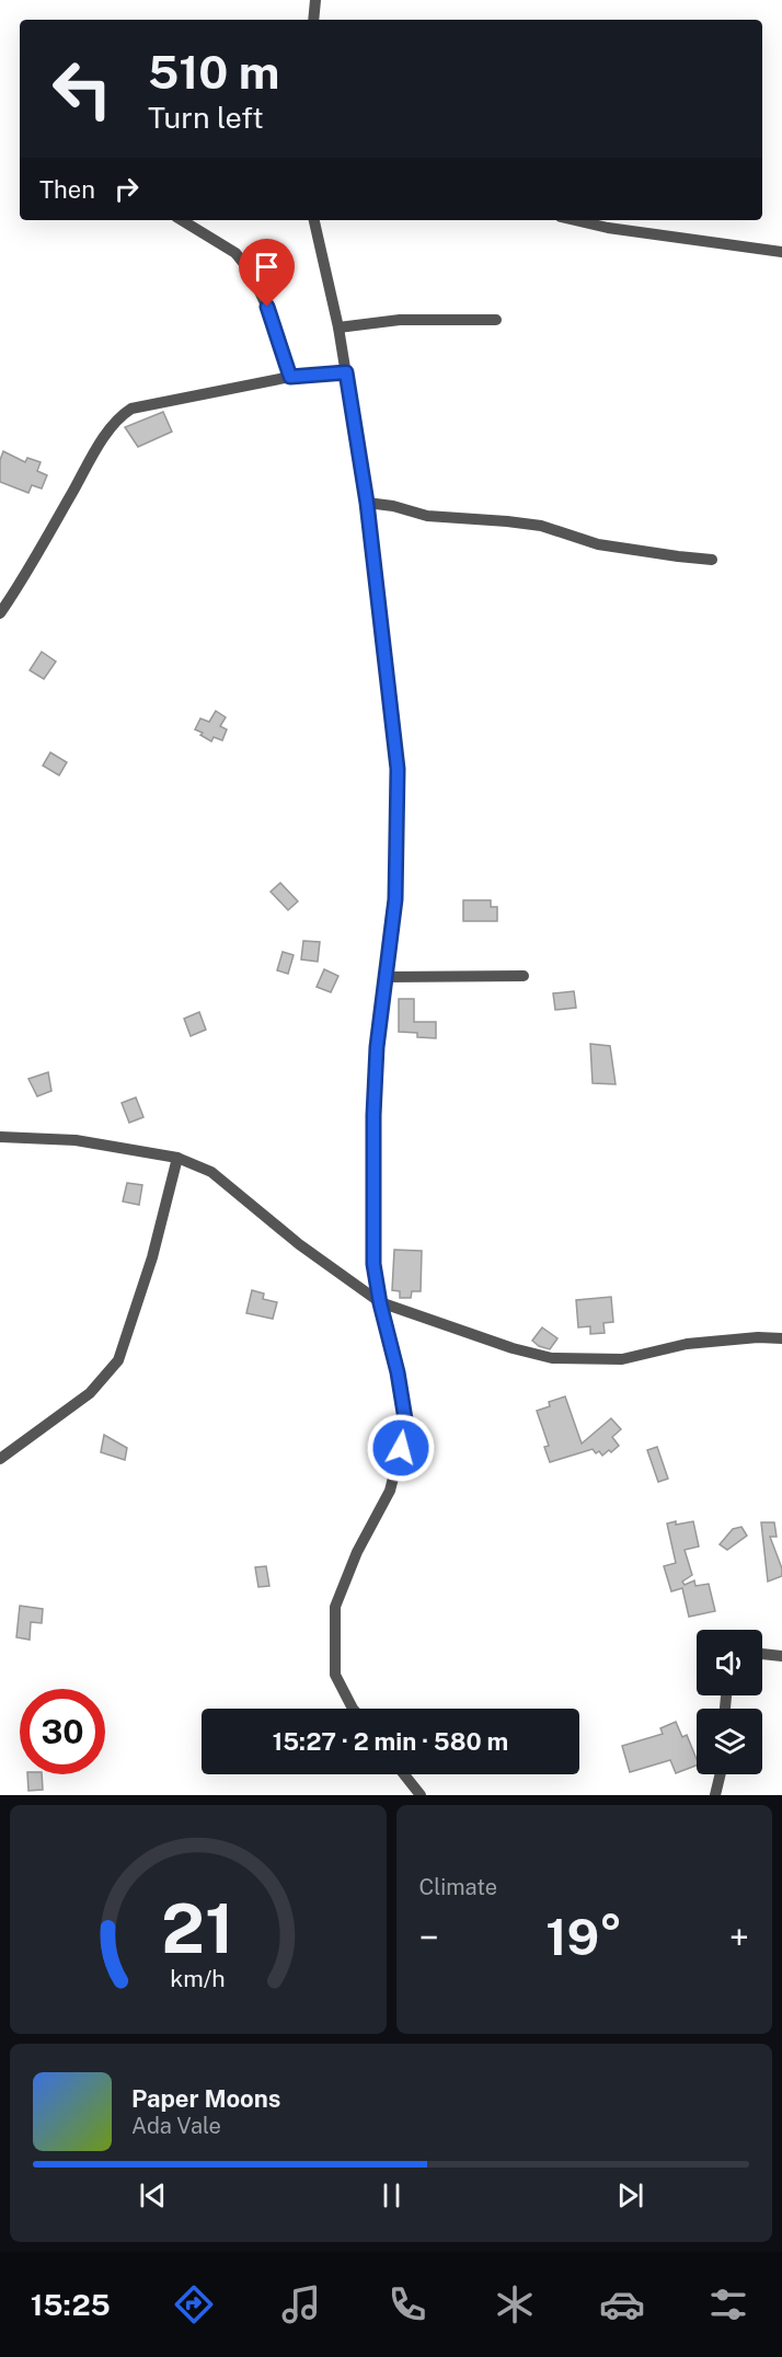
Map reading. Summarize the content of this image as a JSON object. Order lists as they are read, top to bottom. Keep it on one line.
{"page":{"turn":["510 m","Turn left"],"then":"Then","limit":"30","trip":"15:27 · 2 min · 580 m","tile":"Climate","heat":["−","19°","+"],"song":["Paper Moons","Ada Vale"],"tabs":"15:25","gauge":["21","km/h"]}}
